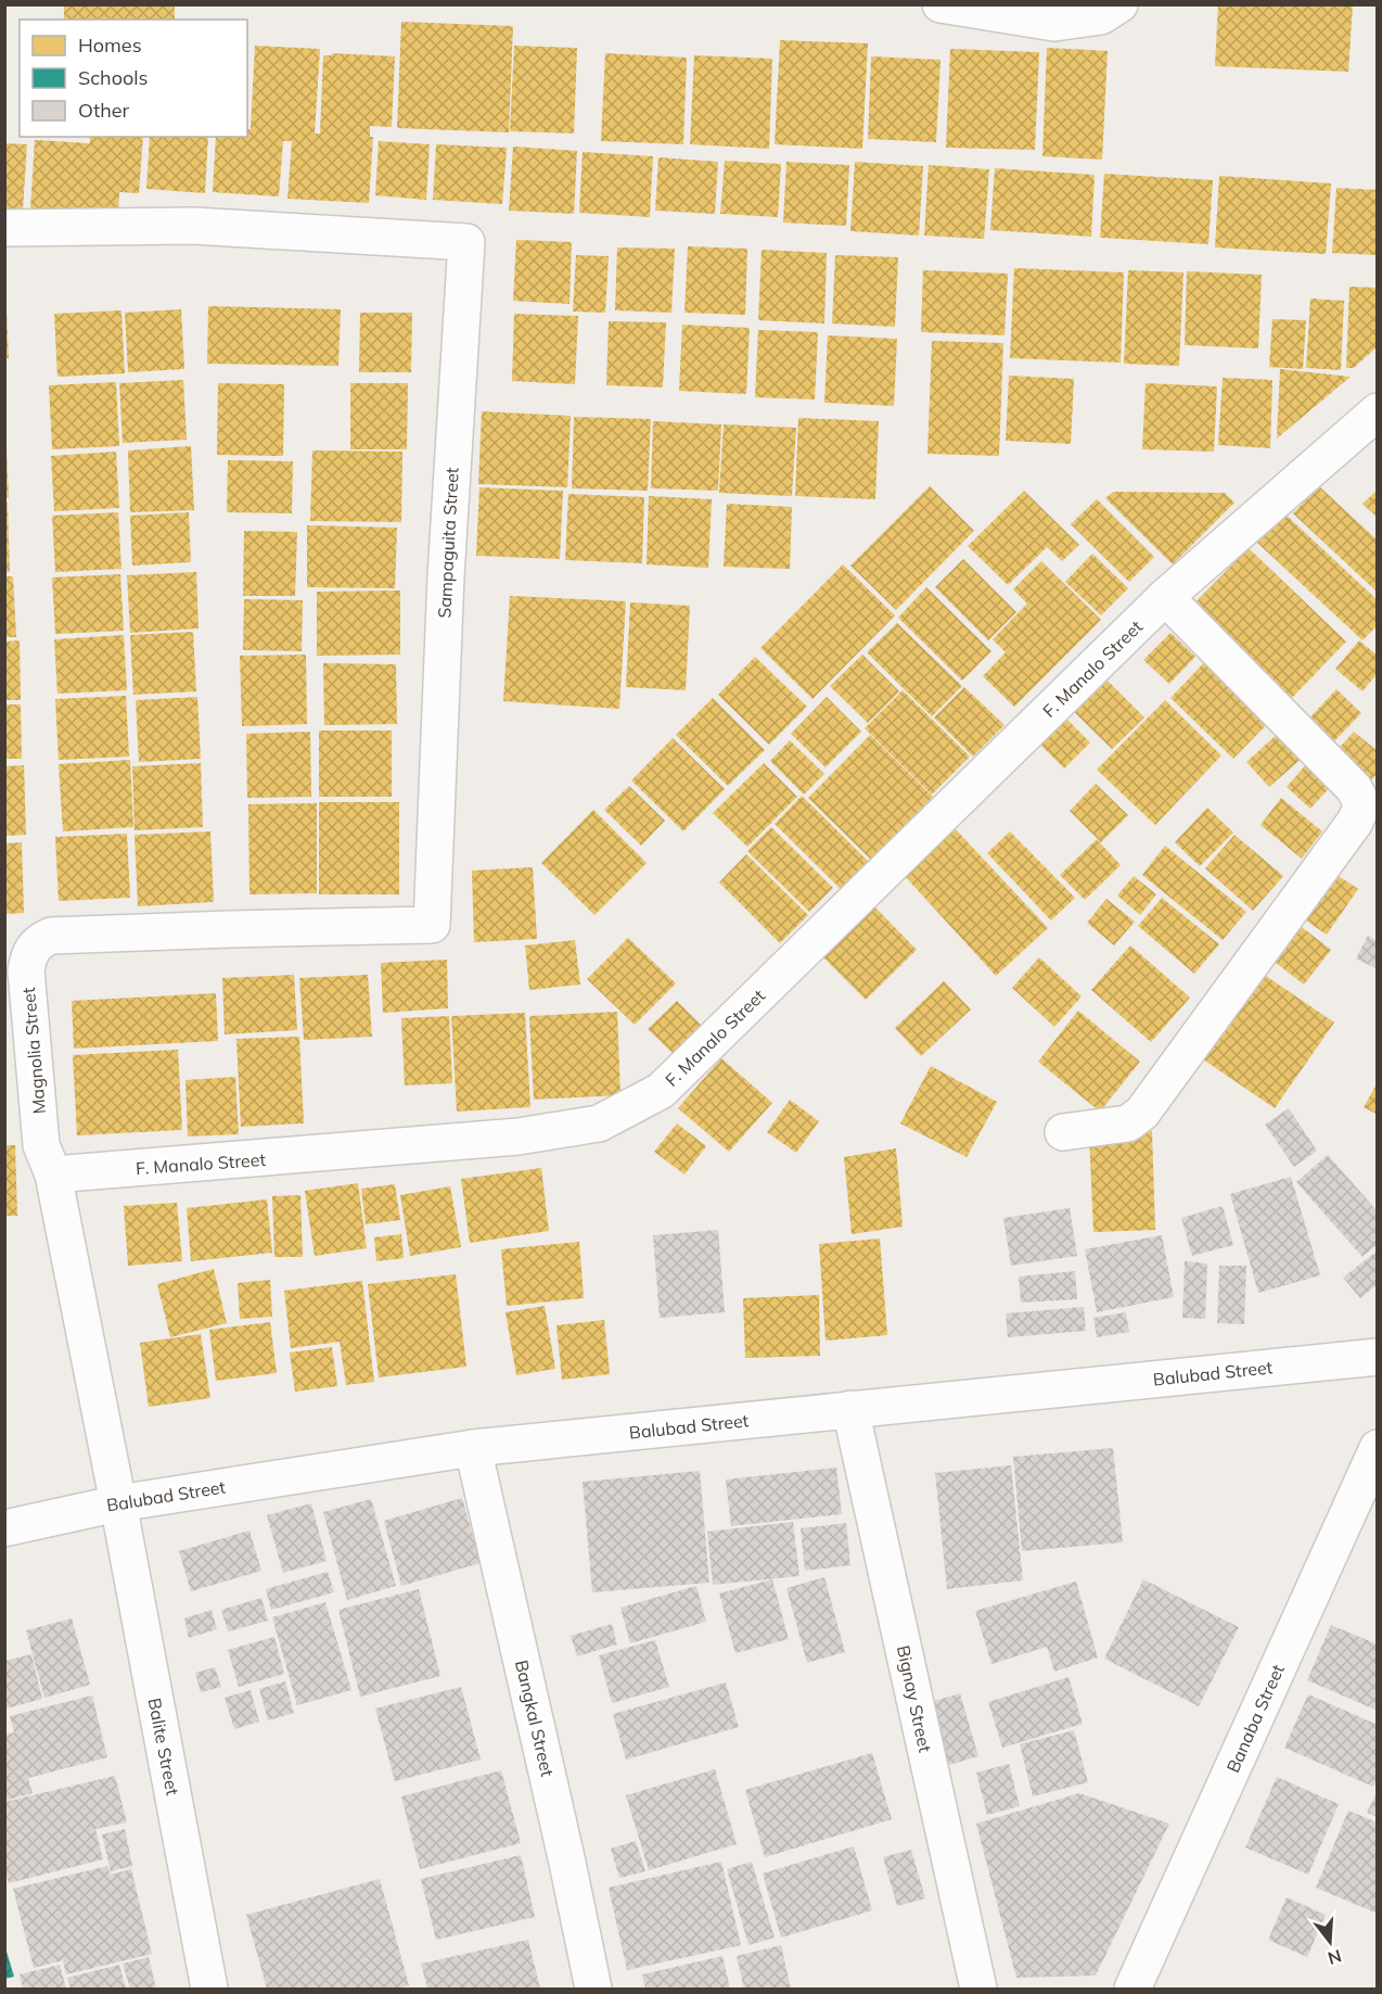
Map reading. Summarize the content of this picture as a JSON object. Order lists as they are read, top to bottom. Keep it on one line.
{"streets":{"street":["Sampaguita Street","F. Manalo Street","Magnolia Street","Balubad Street","Bignay Street","Bangkal Street","Banaba Street","Balite Street"]},"crossings":[["Sampaguita Street","Magnolia Street"],["F. Manalo Street","Magnolia Street"],["Balubad Street","Bignay Street"],["Balubad Street","Bangkal Street"],["Balubad Street","Balite Street"]],"legend":["Homes","Schools","Other"],"north":"bottom"}
